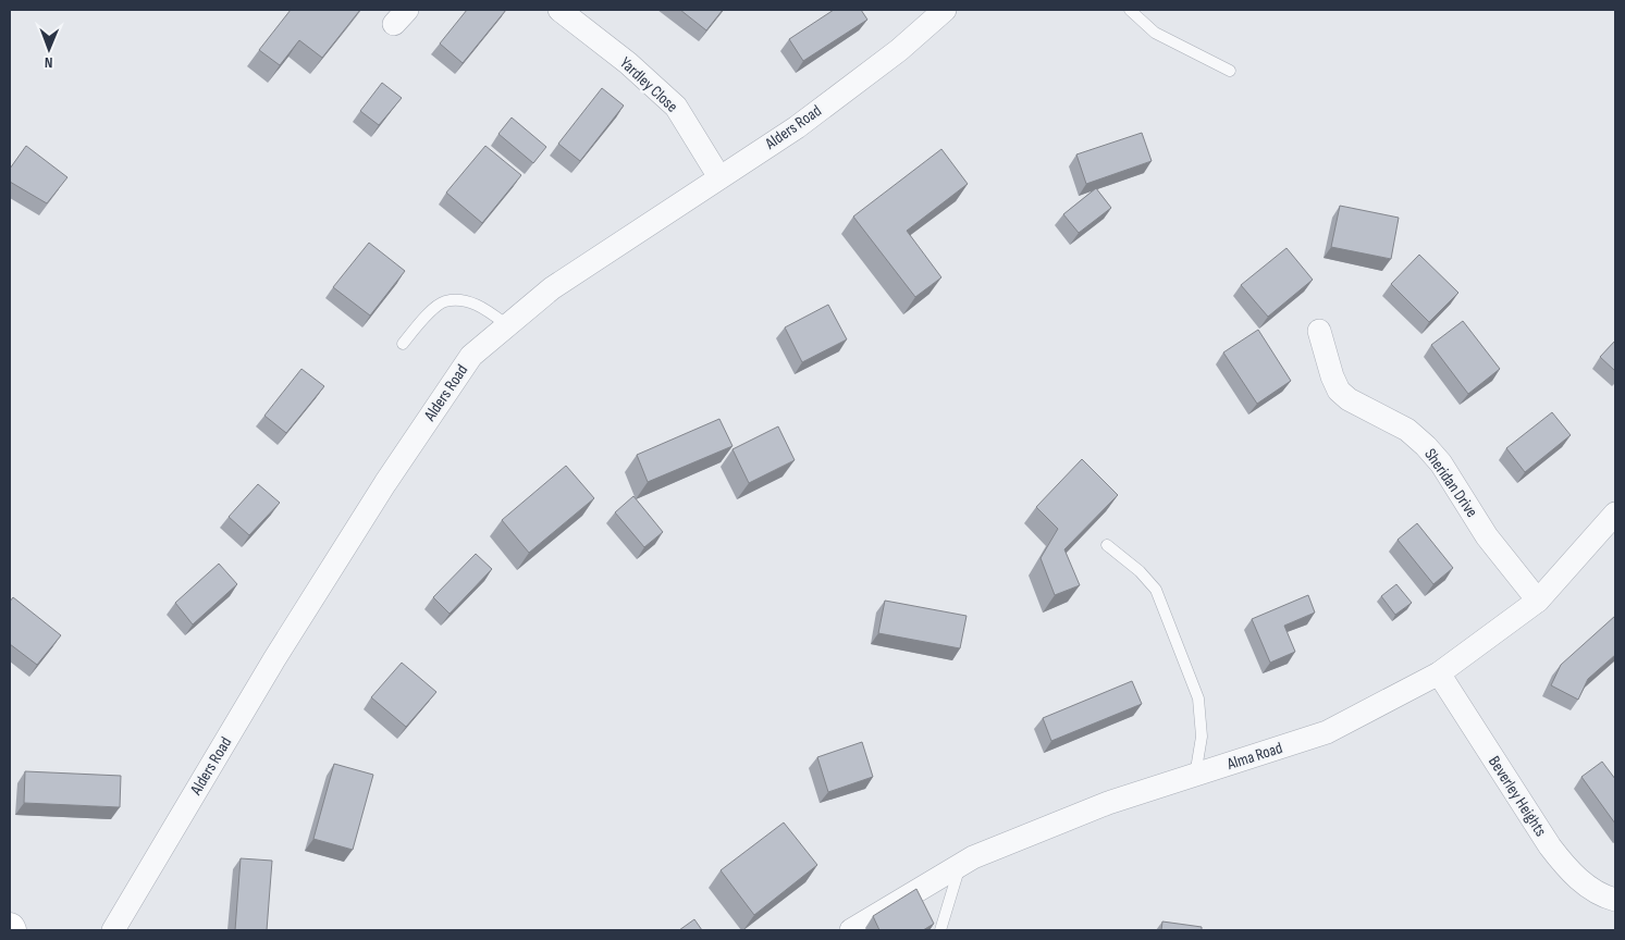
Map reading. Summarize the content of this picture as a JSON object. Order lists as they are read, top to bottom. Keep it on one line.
{"streets":{"street":["Yardley Close","Alders Road","Sheridan Drive","Alma Road","Beverley Heights"]},"crossings":[["Yardley Close","Alders Road"],["Sheridan Drive","Alma Road"],["Alma Road","Beverley Heights"]],"north":"bottom"}
